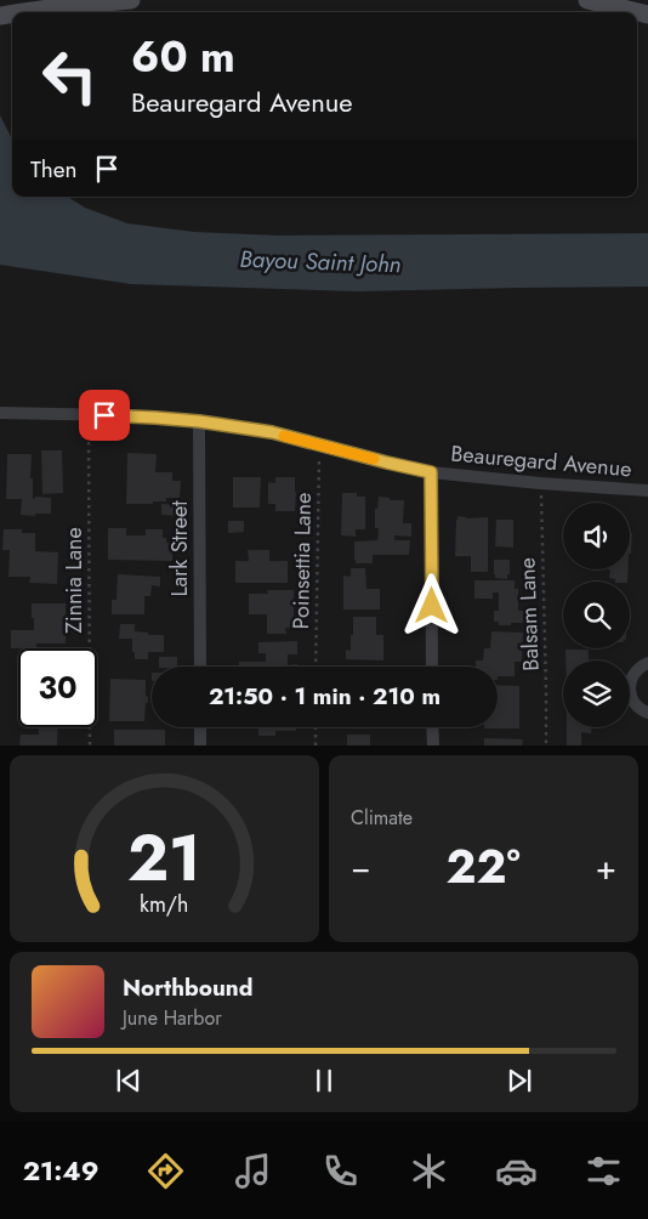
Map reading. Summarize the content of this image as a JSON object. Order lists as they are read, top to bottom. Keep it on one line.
{"streets":{"street":["Beauregard Avenue","Lark Street"],"path":["Poinsettia Lane","Zinnia Lane","Balsam Lane"]},"crossings":[["Beauregard Avenue","Lark Street"],["Beauregard Avenue","Poinsettia Lane"],["Beauregard Avenue","Zinnia Lane"],["Beauregard Avenue","Balsam Lane"]],"water":["Bayou Saint John"],"page":{"turn":["60 m","Beauregard Avenue"],"then":"Then","limit":"30","trip":"21:50 · 1 min · 210 m","tile":"Climate","heat":["−","22°","+"],"song":["Northbound","June Harbor"],"tabs":"21:49","gauge":["21","km/h"]}}
